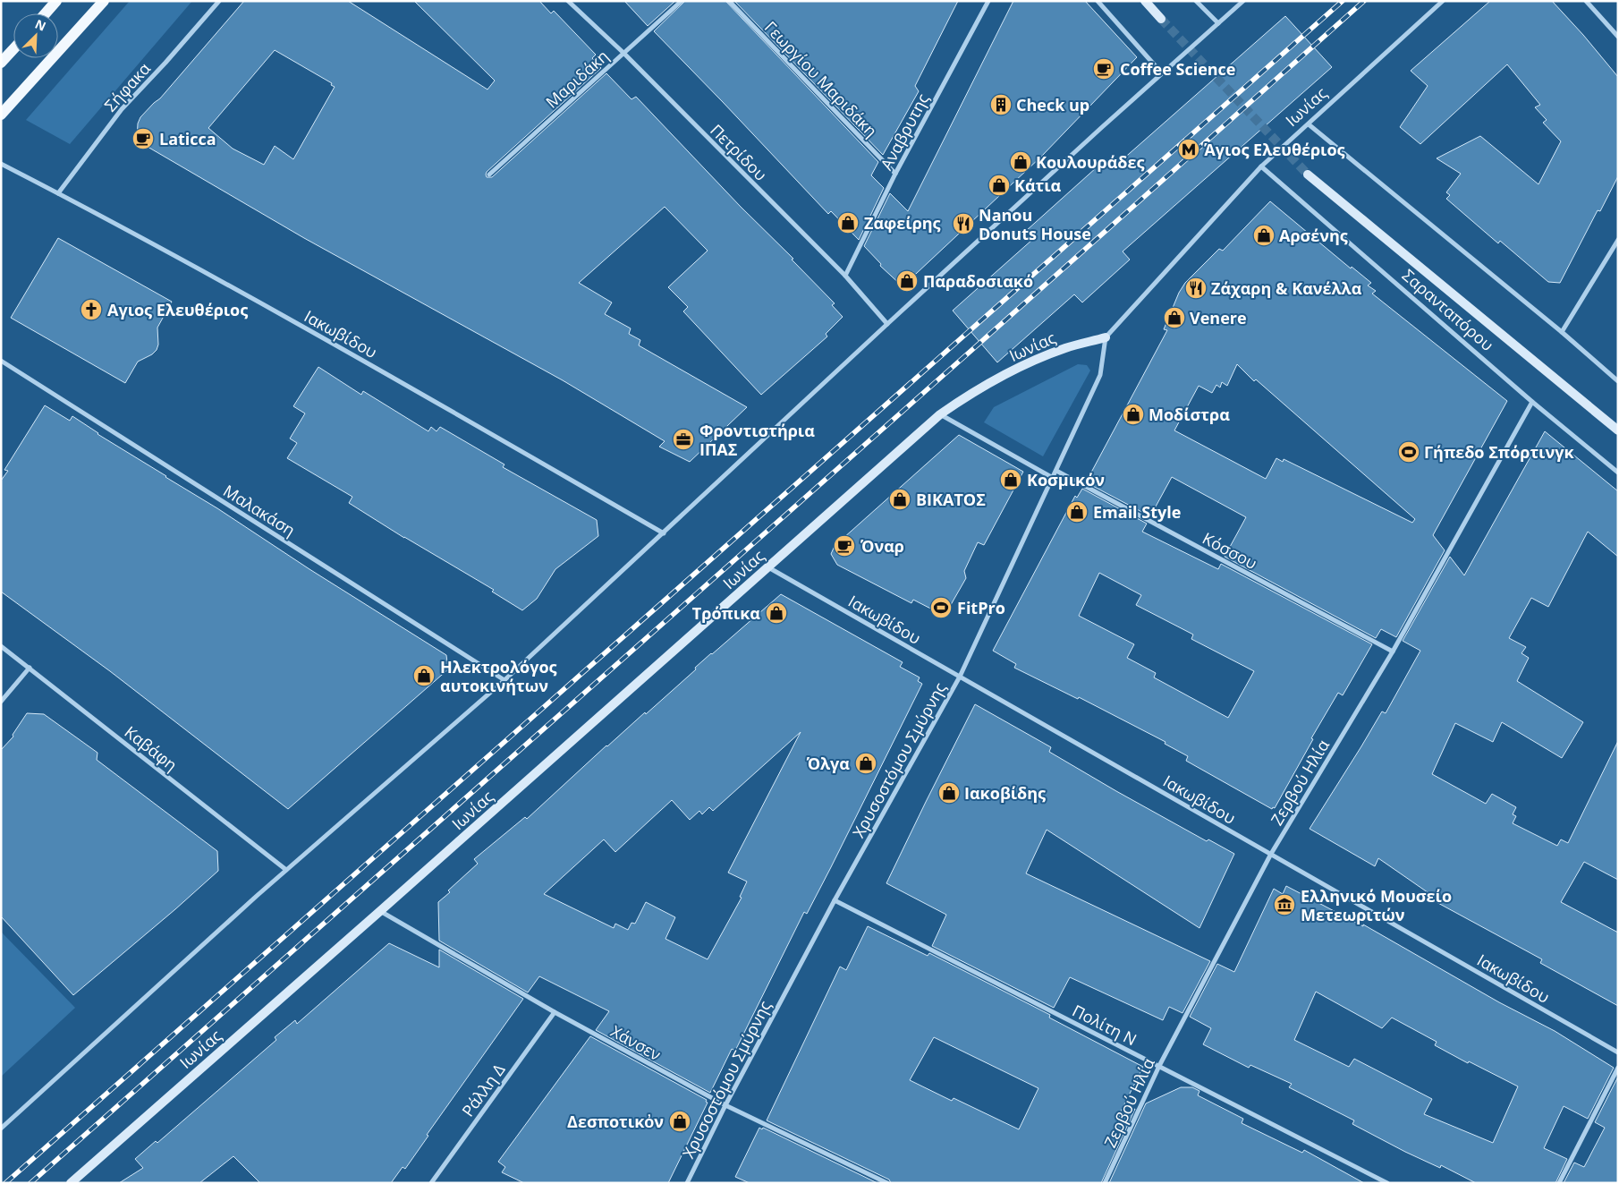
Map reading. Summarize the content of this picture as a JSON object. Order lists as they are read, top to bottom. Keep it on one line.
{"streets":{"street":["Μαριδάκη","Γεωργίου Μαριδάκη","Σήφακα","Ιωνίας","Αναβρυτης","Πετρίδου","Σαρανταπόρου","Ιακωβίδου","Μαλακάση","Κόσσου","Καβάφη","Χρυσοστόμου Σμύρνης","Ζερβού Ηλία","Πολίτη Ν","Χάνσεν","Ράλλη Δ"]},"crossings":[["Μαριδάκη","Πετρίδου"],["Γεωργίου Μαριδάκη","Αναβρυτης"],["Σήφακα","Ιακωβίδου"],["Ιωνίας","Σαρανταπόρου"],["Ιωνίας","Ιακωβίδου"],["Ιωνίας","Χρυσοστόμου Σμύρνης"],["Ιωνίας","Χάνσεν"],["Αναβρυτης","Πετρίδου"],["Σαρανταπόρου","Ζερβού Ηλία"],["Ιακωβίδου","Χρυσοστόμου Σμύρνης"],["Ιακωβίδου","Ζερβού Ηλία"],["Κόσσου","Χρυσοστόμου Σμύρνης"],["Κόσσου","Ζερβού Ηλία"],["Χρυσοστόμου Σμύρνης","Πολίτη Ν"],["Χρυσοστόμου Σμύρνης","Χάνσεν"],["Ζερβού Ηλία","Πολίτη Ν"],["Χάνσεν","Ράλλη Δ"]],"places":{"cafe":["Coffee Science","Laticca","Όναρ"],"building":["Check up"],"metro station":["Άγιος Ελευθέριος"],"shop":["Κουλουράδες","Κάτια","Ζαφείρης","Αρσένης","Παραδοσιακό","Venere","Μοδίστρα","Κοσμικόν","ΒΙΚΑΤΟΣ","Email Style","Τρόπικα","Ηλεκτρολόγος αυτοκινήτων","Όλγα","Ιακοβίδης","Δεσποτικὀν"],"restaurant":["Nanou Donuts House","Ζάχαρη & Κανέλλα"],"church":["Αγιος Ελευθέριος"],"office":["Φροντιστήρια ΙΠΑΣ"],"sports":["Γήπεδο Σπόρτινγκ","FitPro"],"museum":["Ελληνικό Μουσείο Μετεωριτών"]},"north":"top right"}
